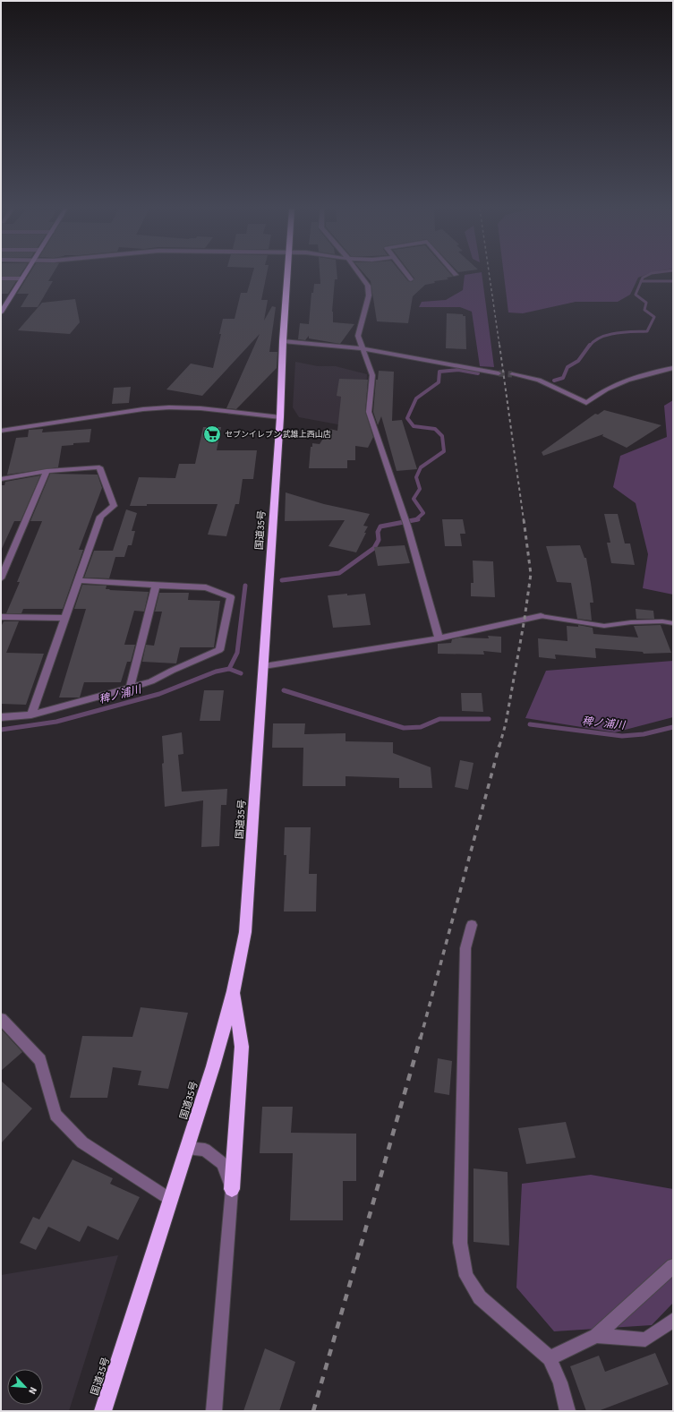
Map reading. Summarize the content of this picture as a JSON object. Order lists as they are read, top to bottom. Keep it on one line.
{"streets":{"highway":["国道35号"]},"water":["稗ノ浦川"],"places":{"supermarket":["セブンイレブン 武雄上西山店"]},"north":"bottom right"}
